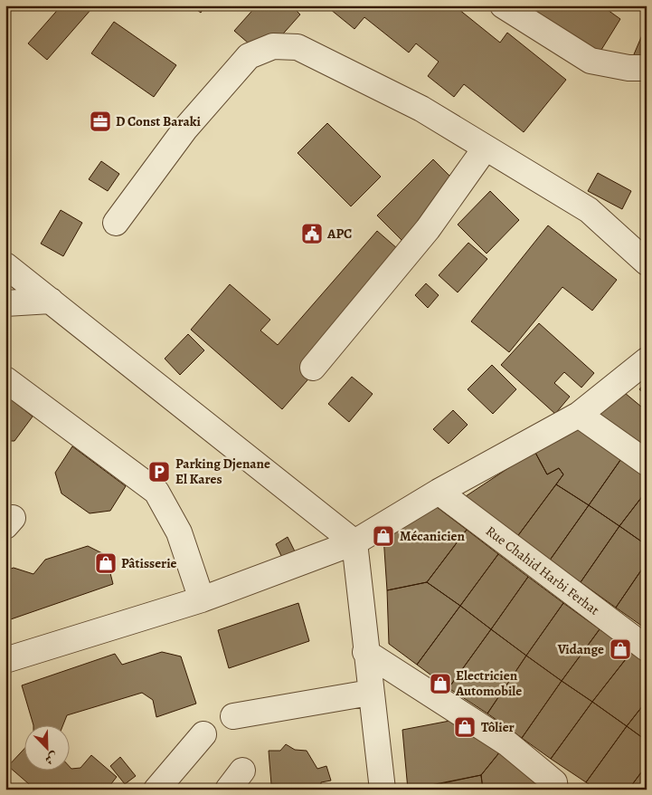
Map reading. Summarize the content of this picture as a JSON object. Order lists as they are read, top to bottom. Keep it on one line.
{"streets":{"street":["Rue Chahid Harbi Ferhat"]},"places":{"office":["D Const Baraki"],"public building":["APC"],"parking":["Parking Djenane El Kares"],"shop":["Mécanicien","Pâtisserie","Vidange","Electricien Automobile","Tôlier"]},"north":"bottom right"}
